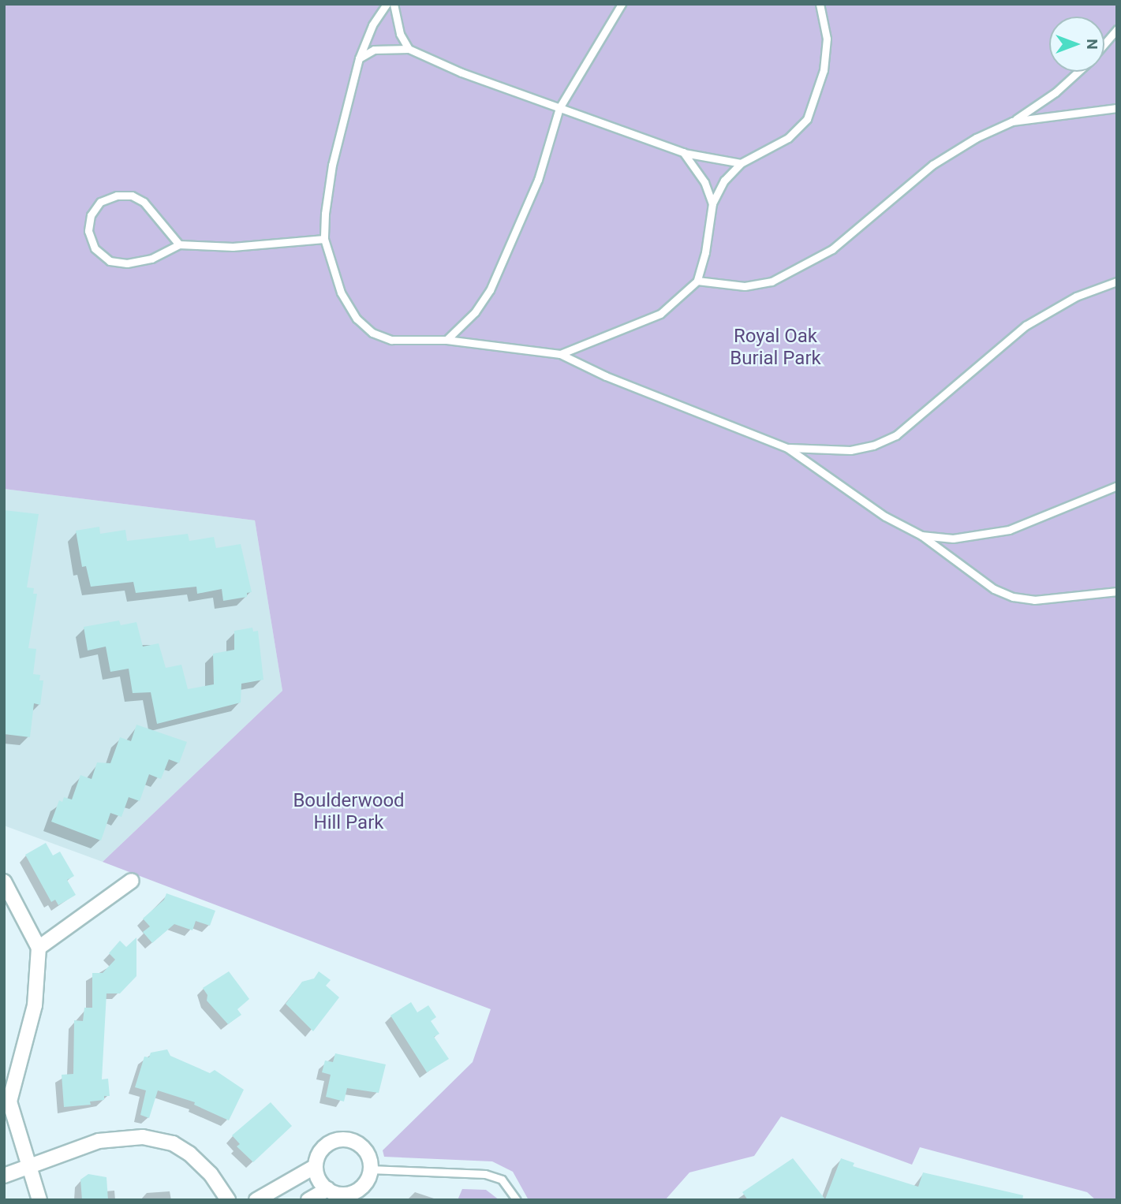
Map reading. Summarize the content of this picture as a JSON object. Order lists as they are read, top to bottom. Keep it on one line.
{"parks":["Royal Oak Burial Park","Boulderwood Hill Park"],"north":"right"}
